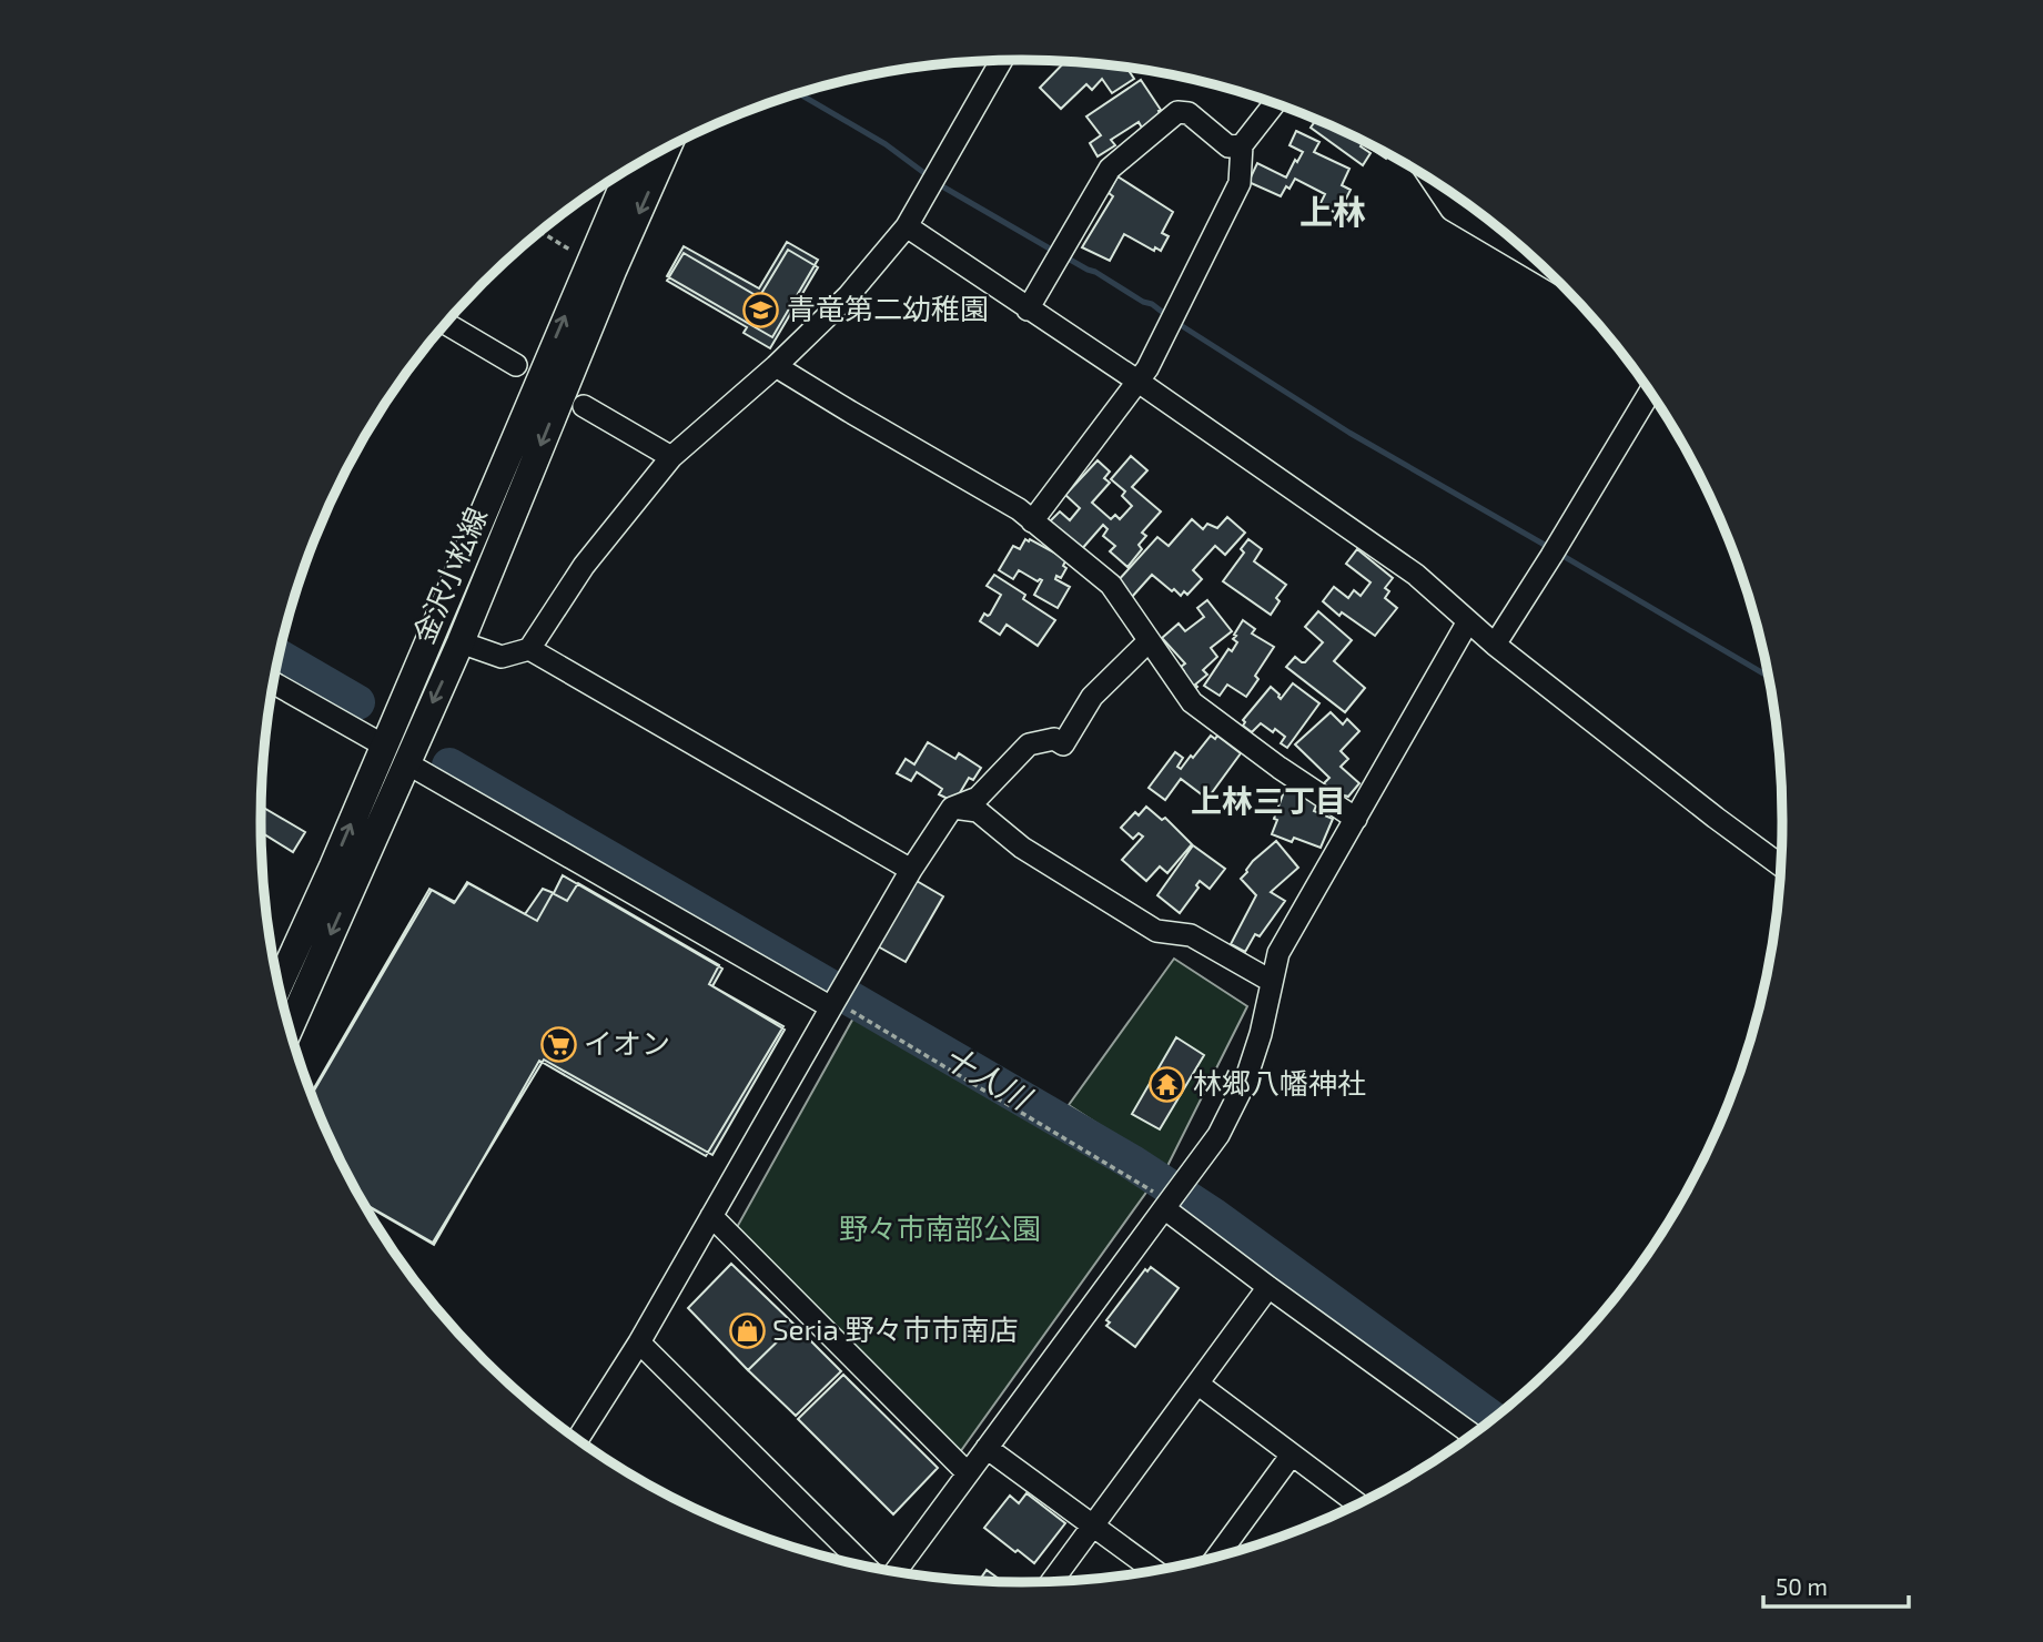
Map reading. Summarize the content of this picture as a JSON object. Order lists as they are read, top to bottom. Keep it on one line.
{"streets":{"main road":["金沢小松線"]},"districts":["上林","上林三丁目"],"water":["十人川"],"parks":["野々市南部公園"],"places":{"school or university":["青竜第二幼稚園"],"supermarket":["イオン"],"temple":["林郷八幡神社"],"shop":["Seria 野々市市南店"]},"scale_bar":"50 m"}
